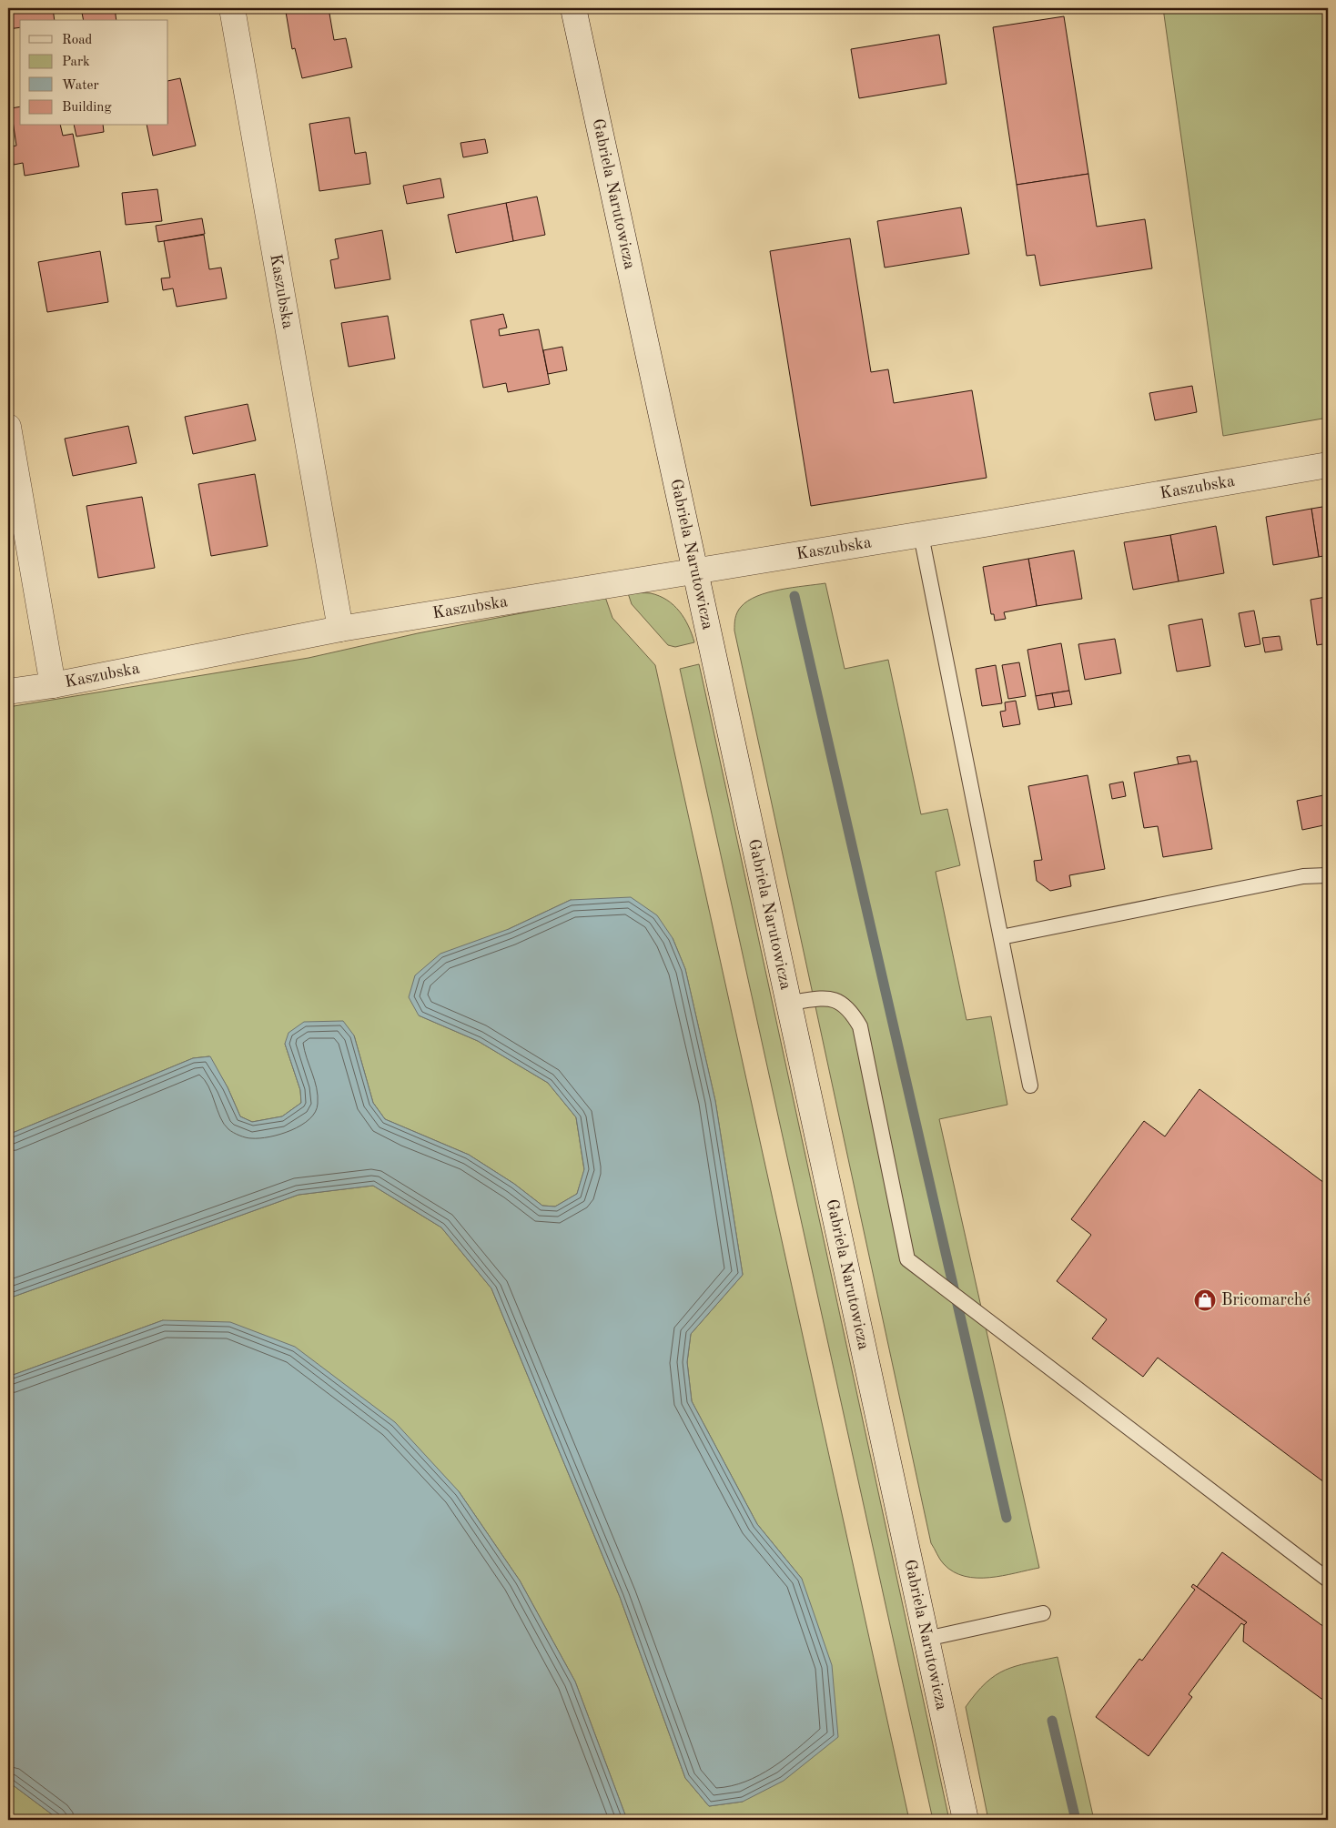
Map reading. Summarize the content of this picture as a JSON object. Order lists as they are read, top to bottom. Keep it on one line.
{"streets":{"street":["Gabriela Narutowicza","Kaszubska"]},"crossings":[["Gabriela Narutowicza","Kaszubska"]],"places":{"shop":["Bricomarché"]},"legend":["Road","Park","Water","Building"]}
